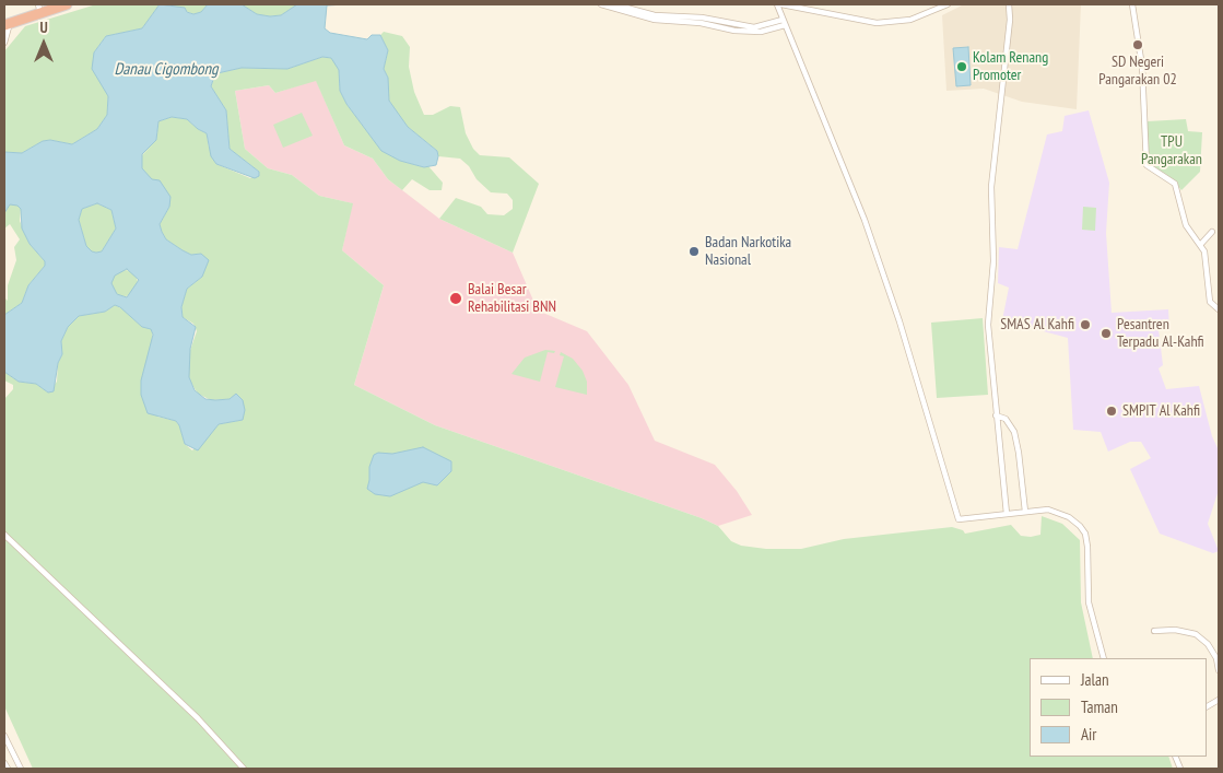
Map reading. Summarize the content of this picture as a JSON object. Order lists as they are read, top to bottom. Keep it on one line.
{"water":["Danau Cigombong"],"parks":["TPU Pangarakan"],"places":["SD Negeri Pangarakan 02","Kolam Renang Promoter","Badan Narkotika Nasional","Balai Besar Rehabilitasi BNN","SMAS Al Kahfi","Pesantren Terpadu Al-Kahfi","SMPIT Al Kahfi"],"legend":["Jalan","Taman","Air"],"north":"top"}
